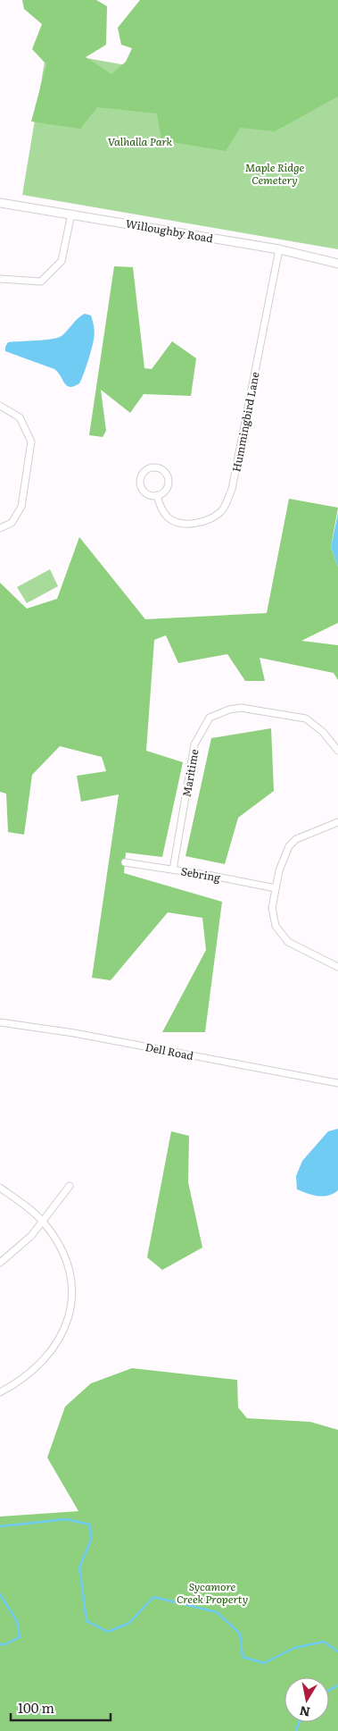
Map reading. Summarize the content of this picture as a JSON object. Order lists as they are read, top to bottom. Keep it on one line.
{"streets":{"street":["Willoughby Road","Hummingbird Lane","Maritime","Sebring","Dell Road"]},"crossings":[["Willoughby Road","Hummingbird Lane"],["Maritime","Sebring"]],"parks":["Valhalla Park","Maple Ridge Cemetery","Sycamore Creek Property"],"scale_bar":"100 m","north":"bottom"}
